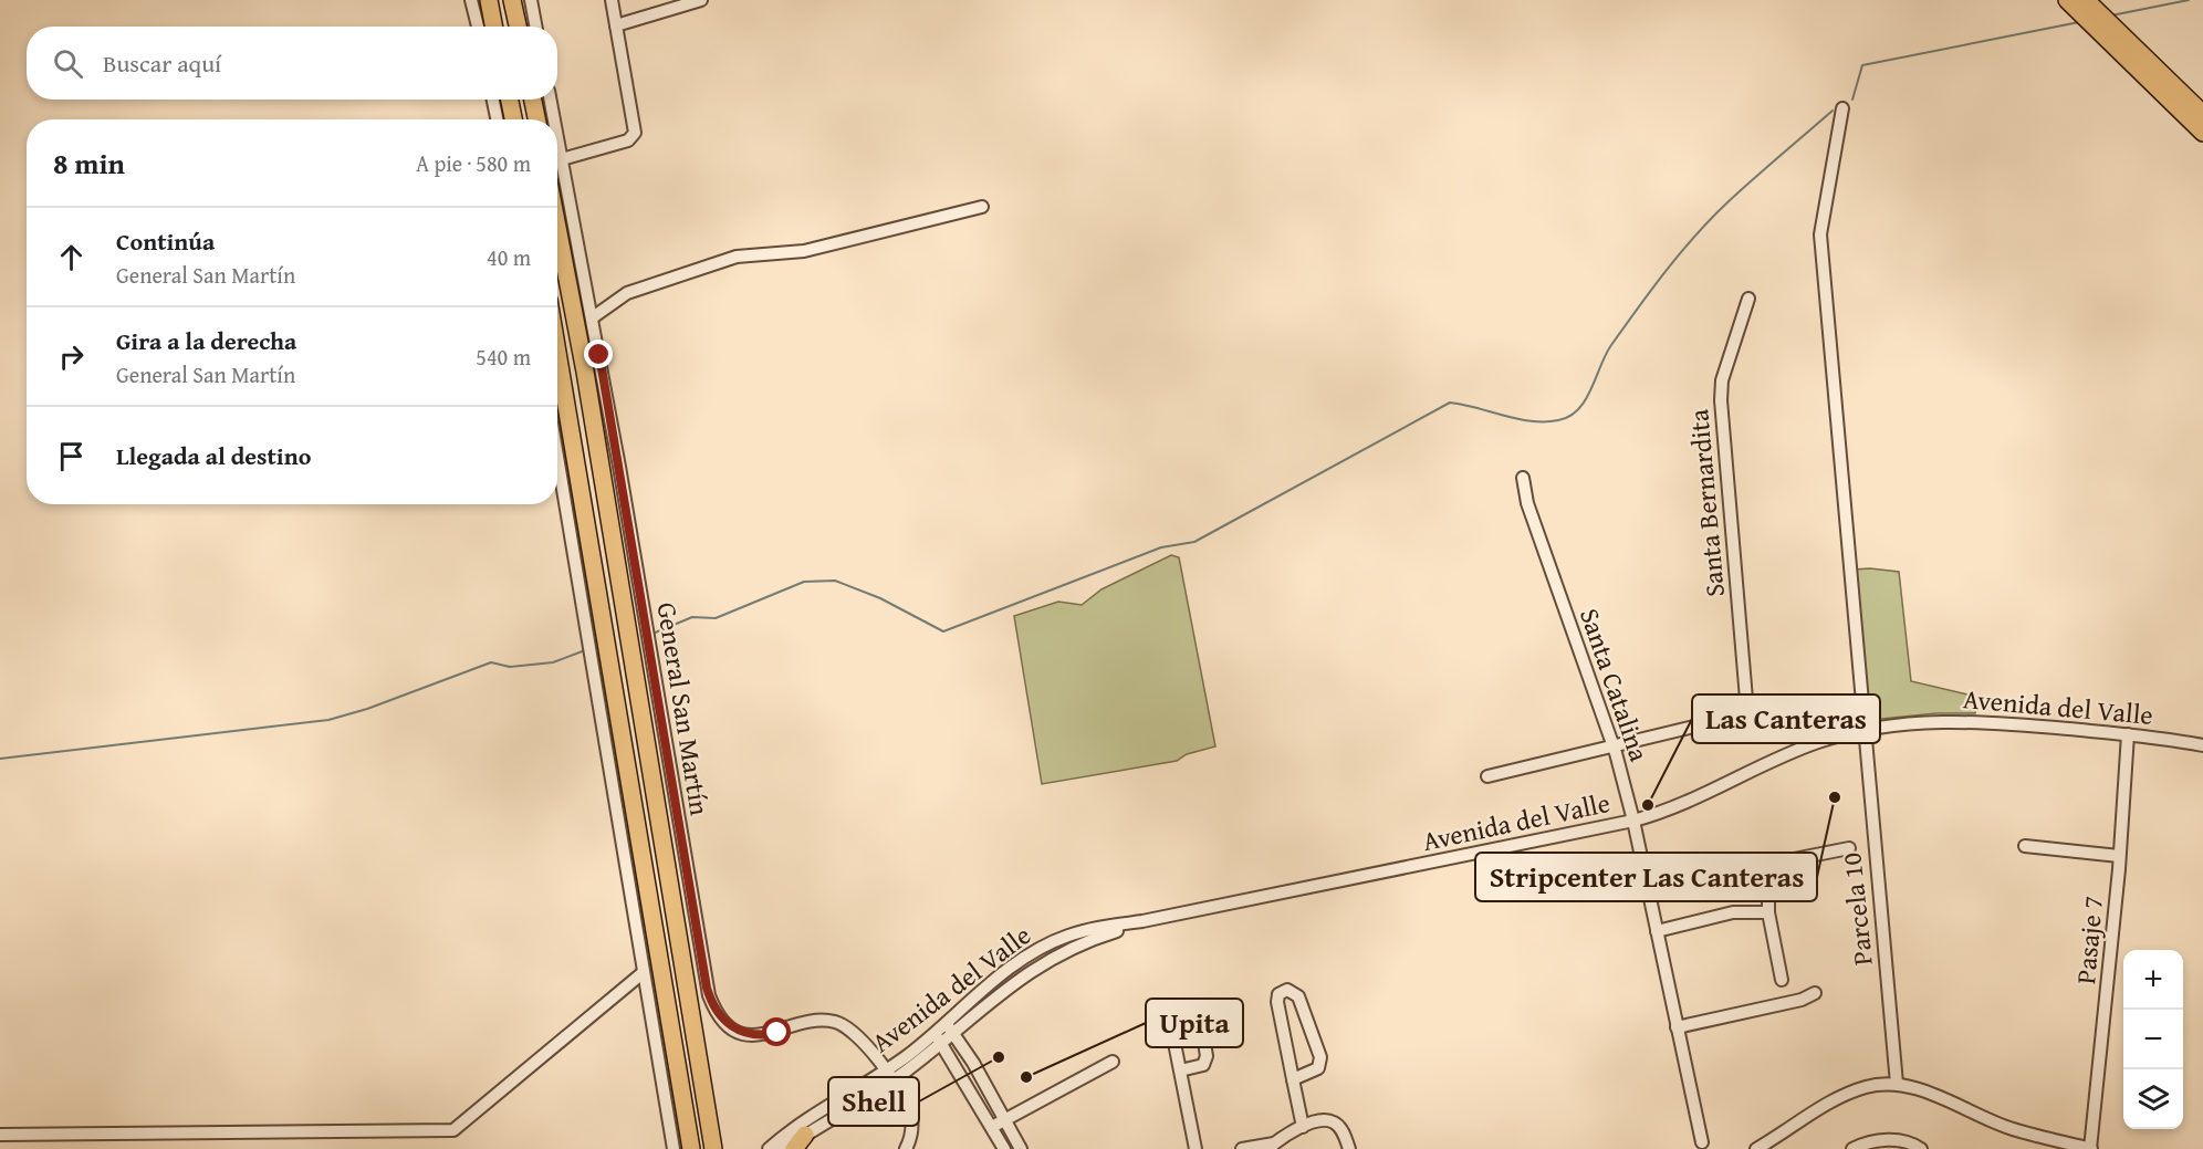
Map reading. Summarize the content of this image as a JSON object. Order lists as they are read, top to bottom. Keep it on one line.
{"streets":{"street":["Santa Bernardita","Santa Catalina","Avenida del Valle","General San Martín","Parcela 10","Pasaje 7"]},"crossings":[["Santa Bernardita","Santa Catalina"],["Santa Catalina","Avenida del Valle"],["Avenida del Valle","General San Martín"],["Avenida del Valle","Parcela 10"],["Avenida del Valle","Pasaje 7"]],"places":["Stripcenter Las Canteras","Las Canteras","Shell","Upita"],"page":{"search":"Buscar aquí","heading":["8 min","A pie · 580 m"],"list":[["Continúa","General San Martín","40 m"],["Gira a la derecha","General San Martín","540 m"],"Llegada al destino"],"map_buttons":["+","−"]}}
